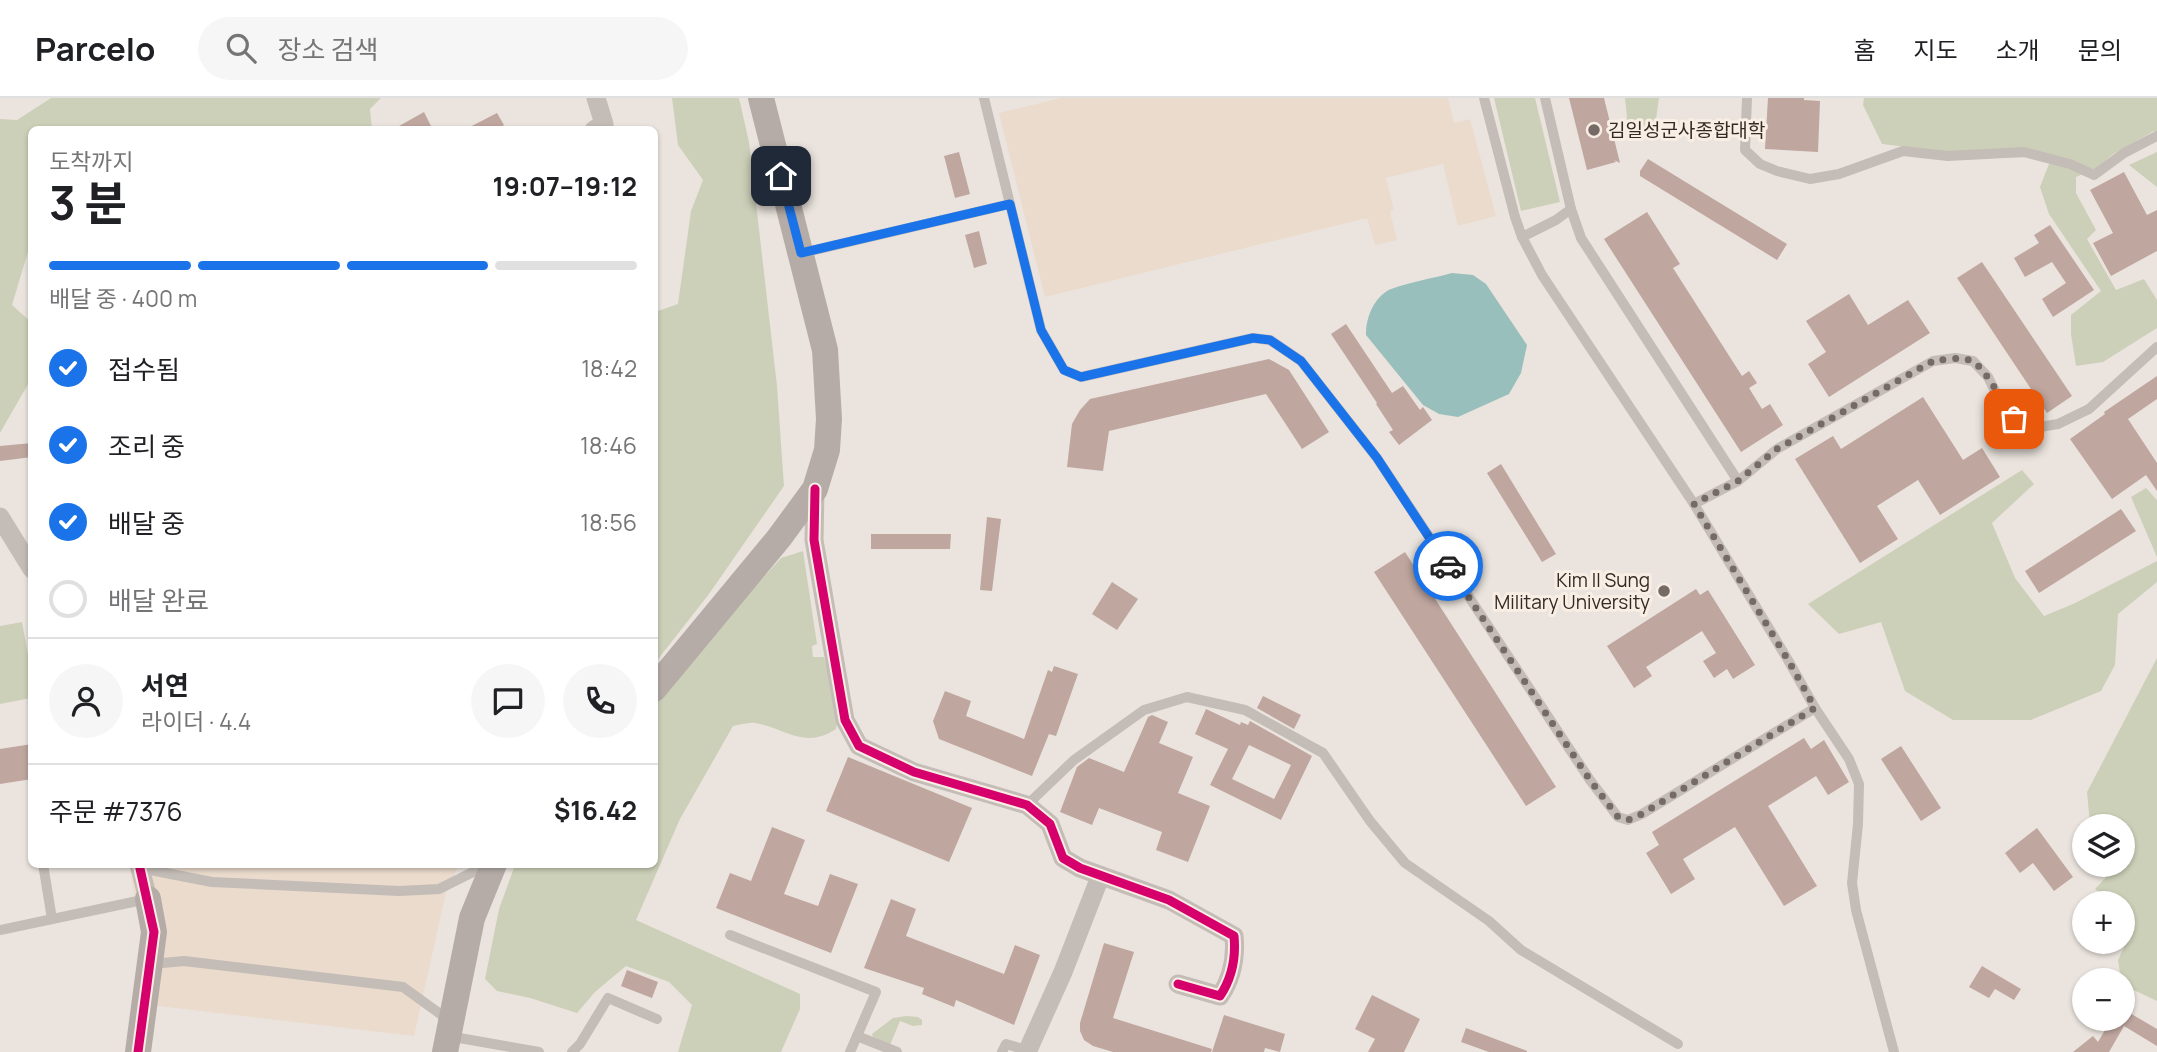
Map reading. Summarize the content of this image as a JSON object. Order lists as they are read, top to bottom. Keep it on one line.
{"places":["김일성군사종합대학","Kim Il Sung Military University"],"page":{"header":"Parcelo","search":"장소 검색","nav":["홈","지도","소개","문의"],"heading":["3 분","도착까지","19:07–19:12"],"panel":["서연","라이더 · 4.4","주문 #7376","$16.42"],"bar":"배달 중 · 400 m","list":[["접수됨","18:42"],["조리 중","18:46"],["배달 중","18:56"],"배달 완료"],"map_buttons":["+","−"]}}
